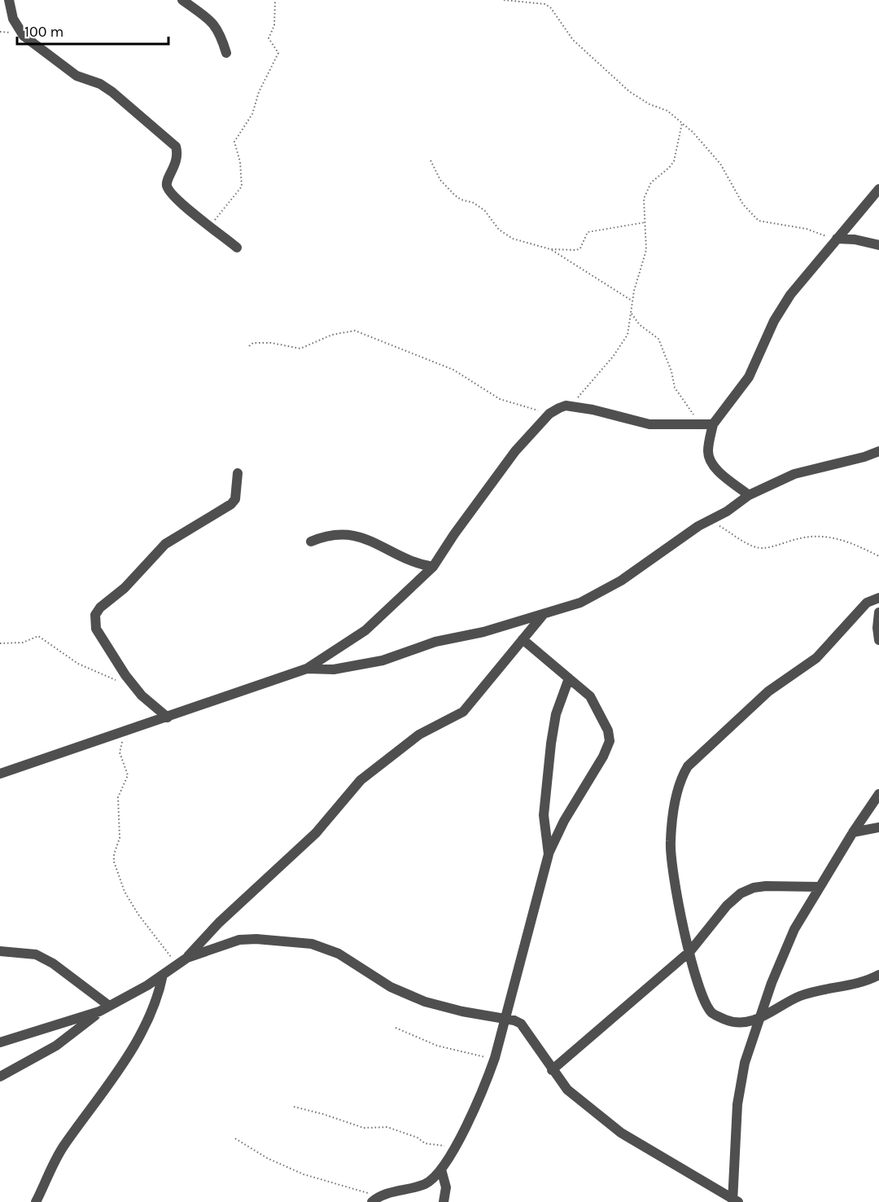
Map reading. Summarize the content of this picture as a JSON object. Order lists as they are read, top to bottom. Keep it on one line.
{"scale_bar":"100 m"}
